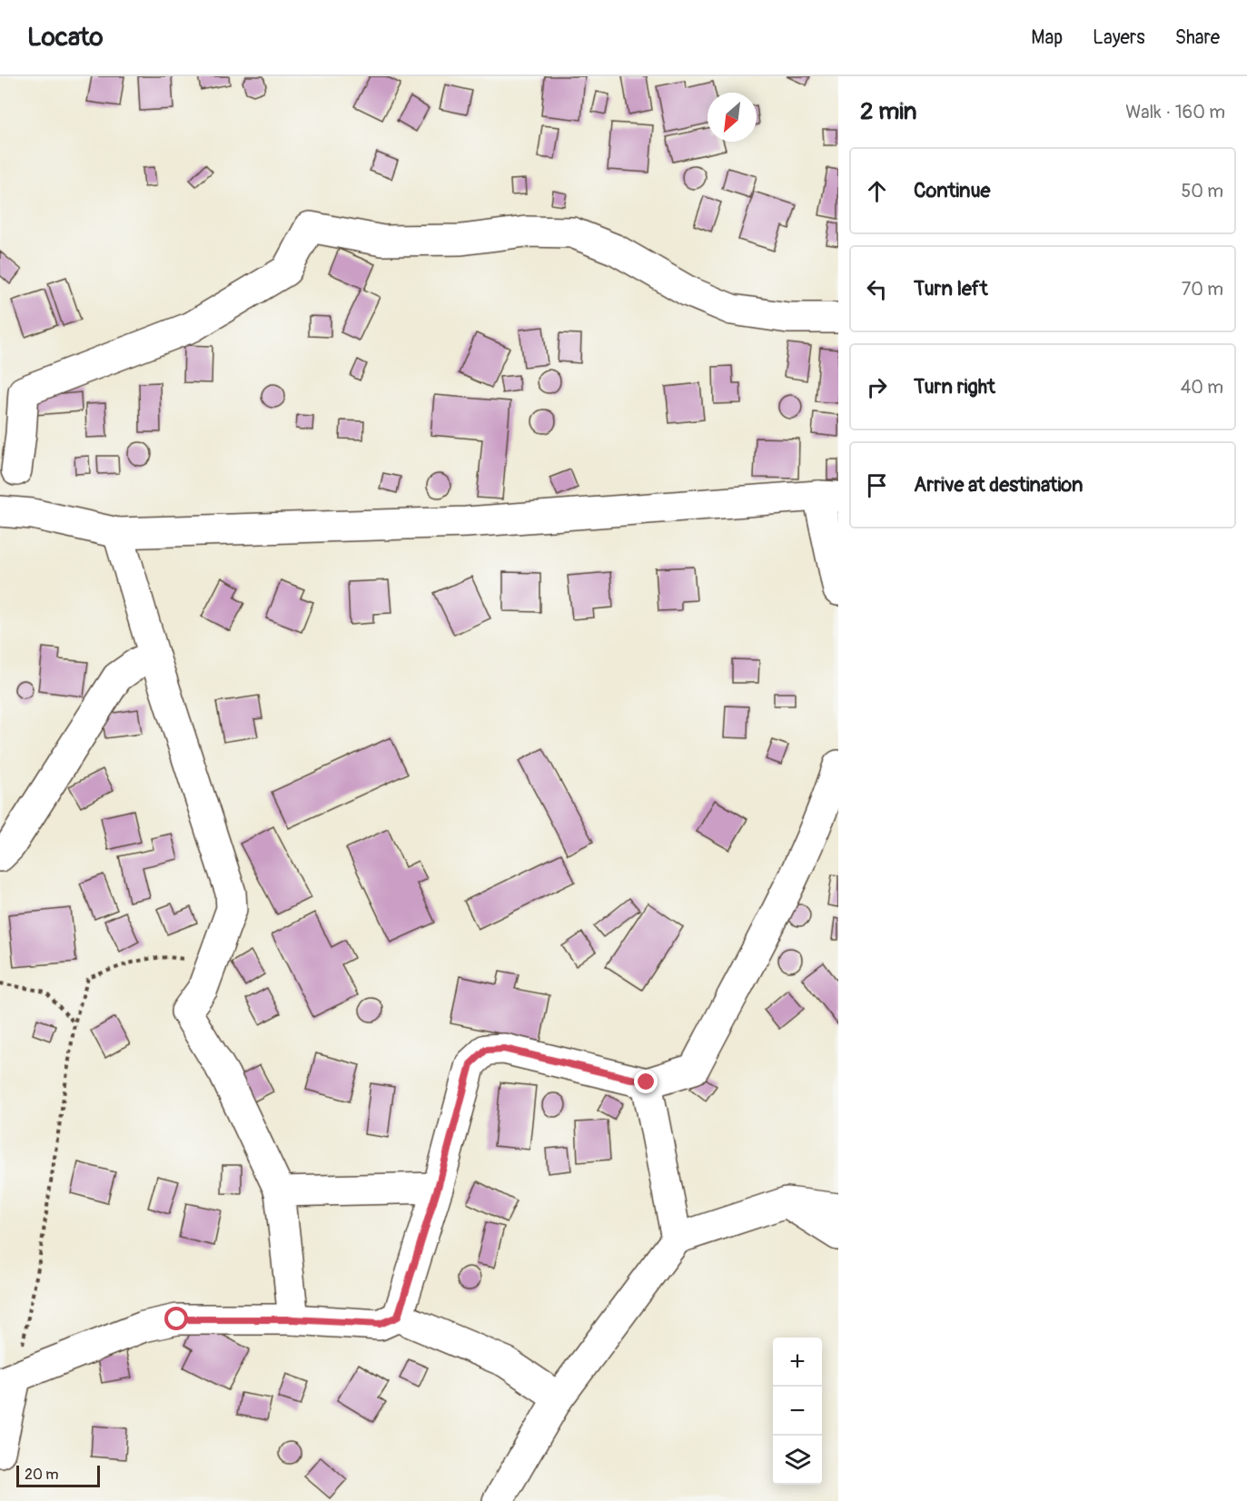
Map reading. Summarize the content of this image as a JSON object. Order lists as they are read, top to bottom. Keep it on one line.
{"scale_bar":"20 m","north":"bottom left","page":{"header":"Locato","nav":["Map","Layers","Share"],"heading":["2 min","Walk · 160 m"],"list":[["Continue","50 m"],["Turn left","70 m"],["Turn right","40 m"],"Arrive at destination"],"map_buttons":["+","−"],"scale":"20 m"}}
